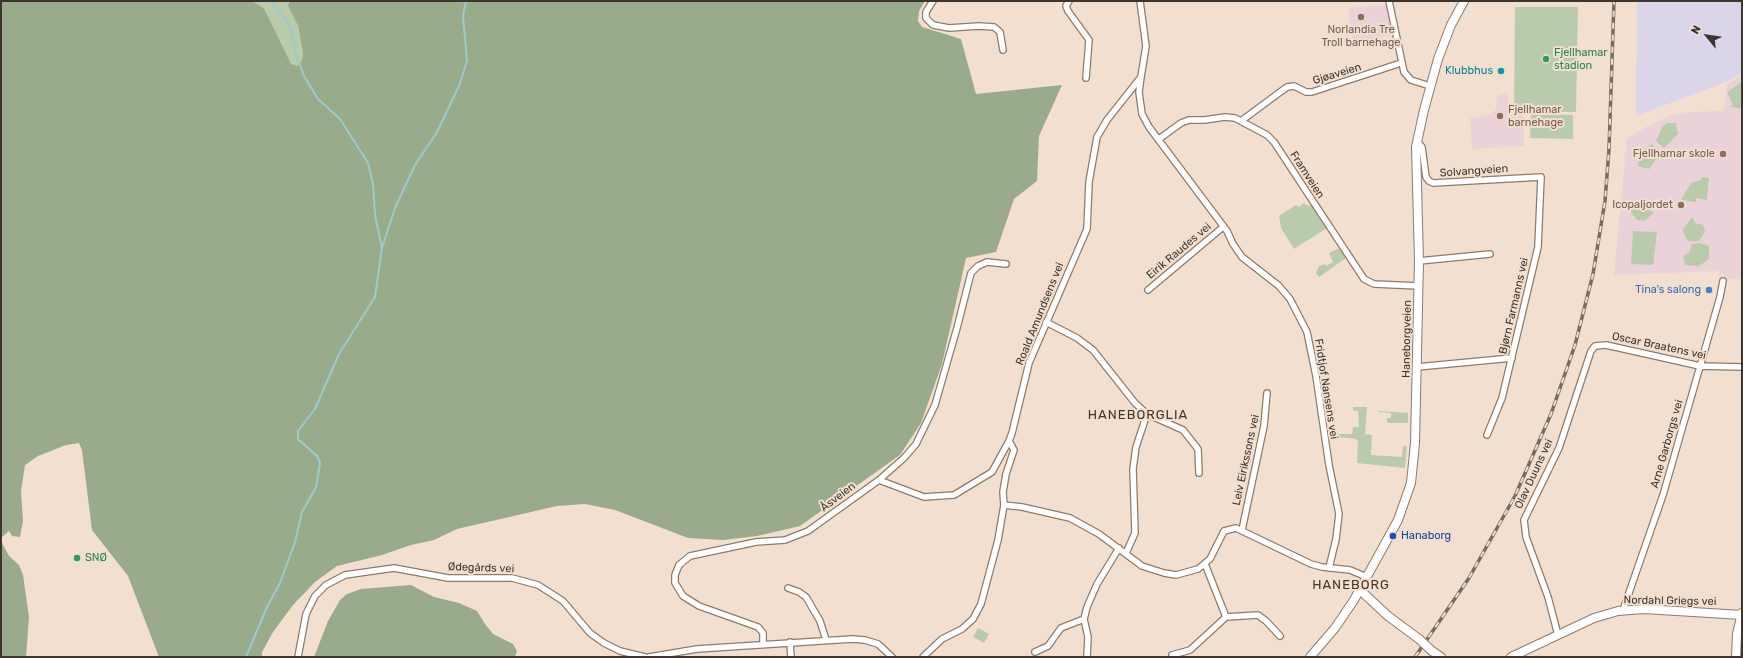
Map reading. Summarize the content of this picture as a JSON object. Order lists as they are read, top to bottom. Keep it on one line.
{"streets":{"street":["Gjøaveien","Solvangveien","Framveien","Eirik Raudes vei","Bjørn Farmanns vei","Roald Amundsens vei","Haneborgveien","Oscar Braatens vei","Fridtjof Nansens vei","Arne Garborgs vei","Leiv Eirikssons vei","Olav Duuns vei","Åsveien","Ødegårds vei","Nordahl Griegs vei"]},"crossings":[["Gjøaveien","Framveien"],["Solvangveien","Bjørn Farmanns vei"],["Solvangveien","Haneborgveien"],["Framveien","Haneborgveien"],["Framveien","Fridtjof Nansens vei"],["Eirik Raudes vei","Fridtjof Nansens vei"],["Roald Amundsens vei","Fridtjof Nansens vei"],["Oscar Braatens vei","Arne Garborgs vei"],["Oscar Braatens vei","Olav Duuns vei"],["Arne Garborgs vei","Nordahl Griegs vei"],["Olav Duuns vei","Nordahl Griegs vei"]],"districts":["HANEBORGLIA","HANEBORG"],"places":["Norlandia Tre Troll barnehage","Fjellhamar stadion","Klubbhus","Fjellhamar barnehage","Fjellhamar skole","Icopaljordet","Tina's salong","Hanaborg","SNØ"],"north":"top left"}
